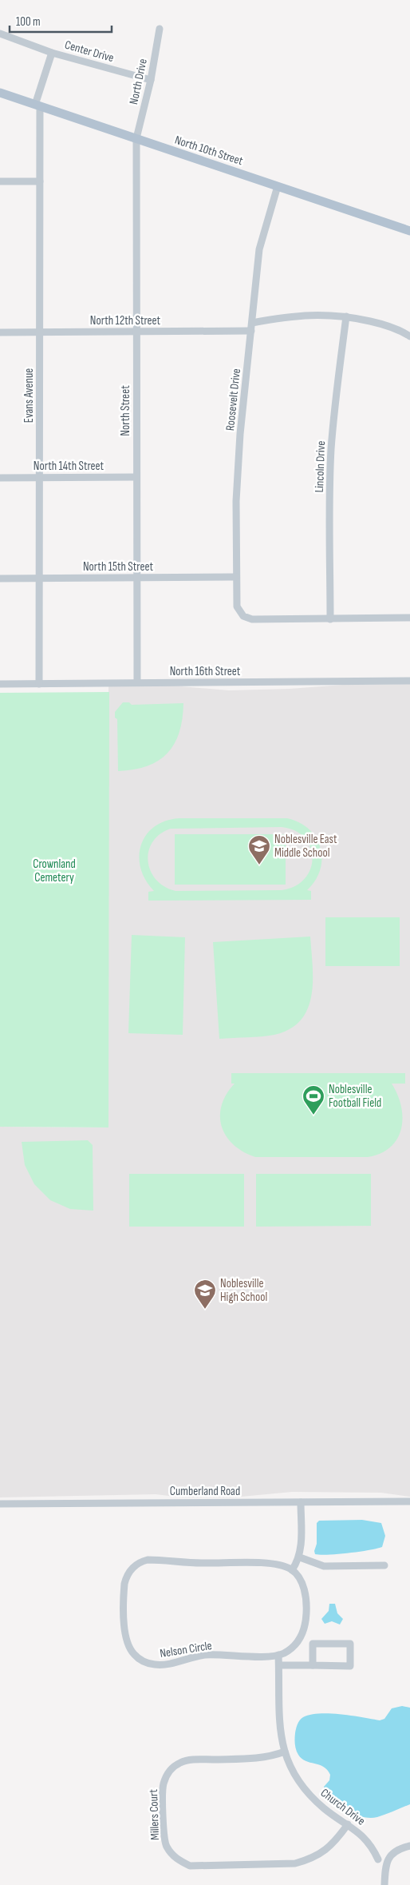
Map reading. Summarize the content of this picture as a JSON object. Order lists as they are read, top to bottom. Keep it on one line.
{"streets":{"main road":["North 10th Street"],"street":["Center Drive","North Drive","North 12th Street","Evans Avenue","Roosevelt Drive","North Street","North 14th Street","Lincoln Drive","North 15th Street","North 16th Street","Cumberland Road","Nelson Circle","Church Drive","Millers Court"]},"crossings":[["Center Drive","North Drive"],["Center Drive","Evans Avenue"],["North Drive","North 10th Street"],["North Drive","North Street"],["North 10th Street","Evans Avenue"],["North 10th Street","Roosevelt Drive"],["North 10th Street","North Street"],["North 12th Street","Evans Avenue"],["North 12th Street","Roosevelt Drive"],["North 12th Street","North Street"],["Evans Avenue","North 14th Street"],["Evans Avenue","North 15th Street"],["Evans Avenue","North 16th Street"],["Roosevelt Drive","Lincoln Drive"],["Roosevelt Drive","North 15th Street"],["North Street","North 14th Street"],["North Street","North 15th Street"],["North Street","North 16th Street"],["Nelson Circle","Church Drive"],["Church Drive","Millers Court"]],"parks":["Crownland Cemetery"],"places":{"school or university":["Noblesville East Middle School","Noblesville High School"],"sports":["Noblesville Football Field"]},"scale_bar":"100 m"}
